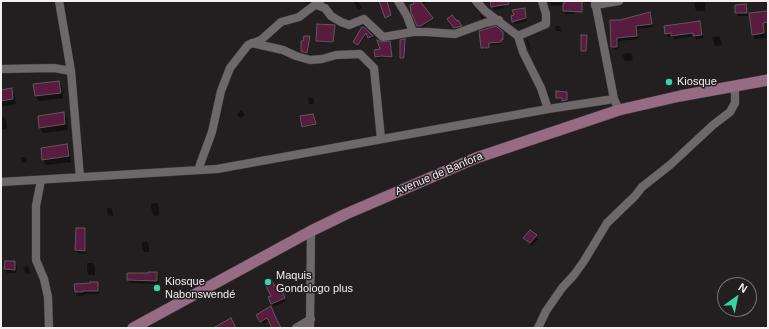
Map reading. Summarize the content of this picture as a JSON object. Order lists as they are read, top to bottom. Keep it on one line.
{"streets":{"main road":["Avenue de Banfora"]},"places":["Kiosque","Maquis Gondologo plus","Kiosque Nabonswendé"],"north":"top right"}
